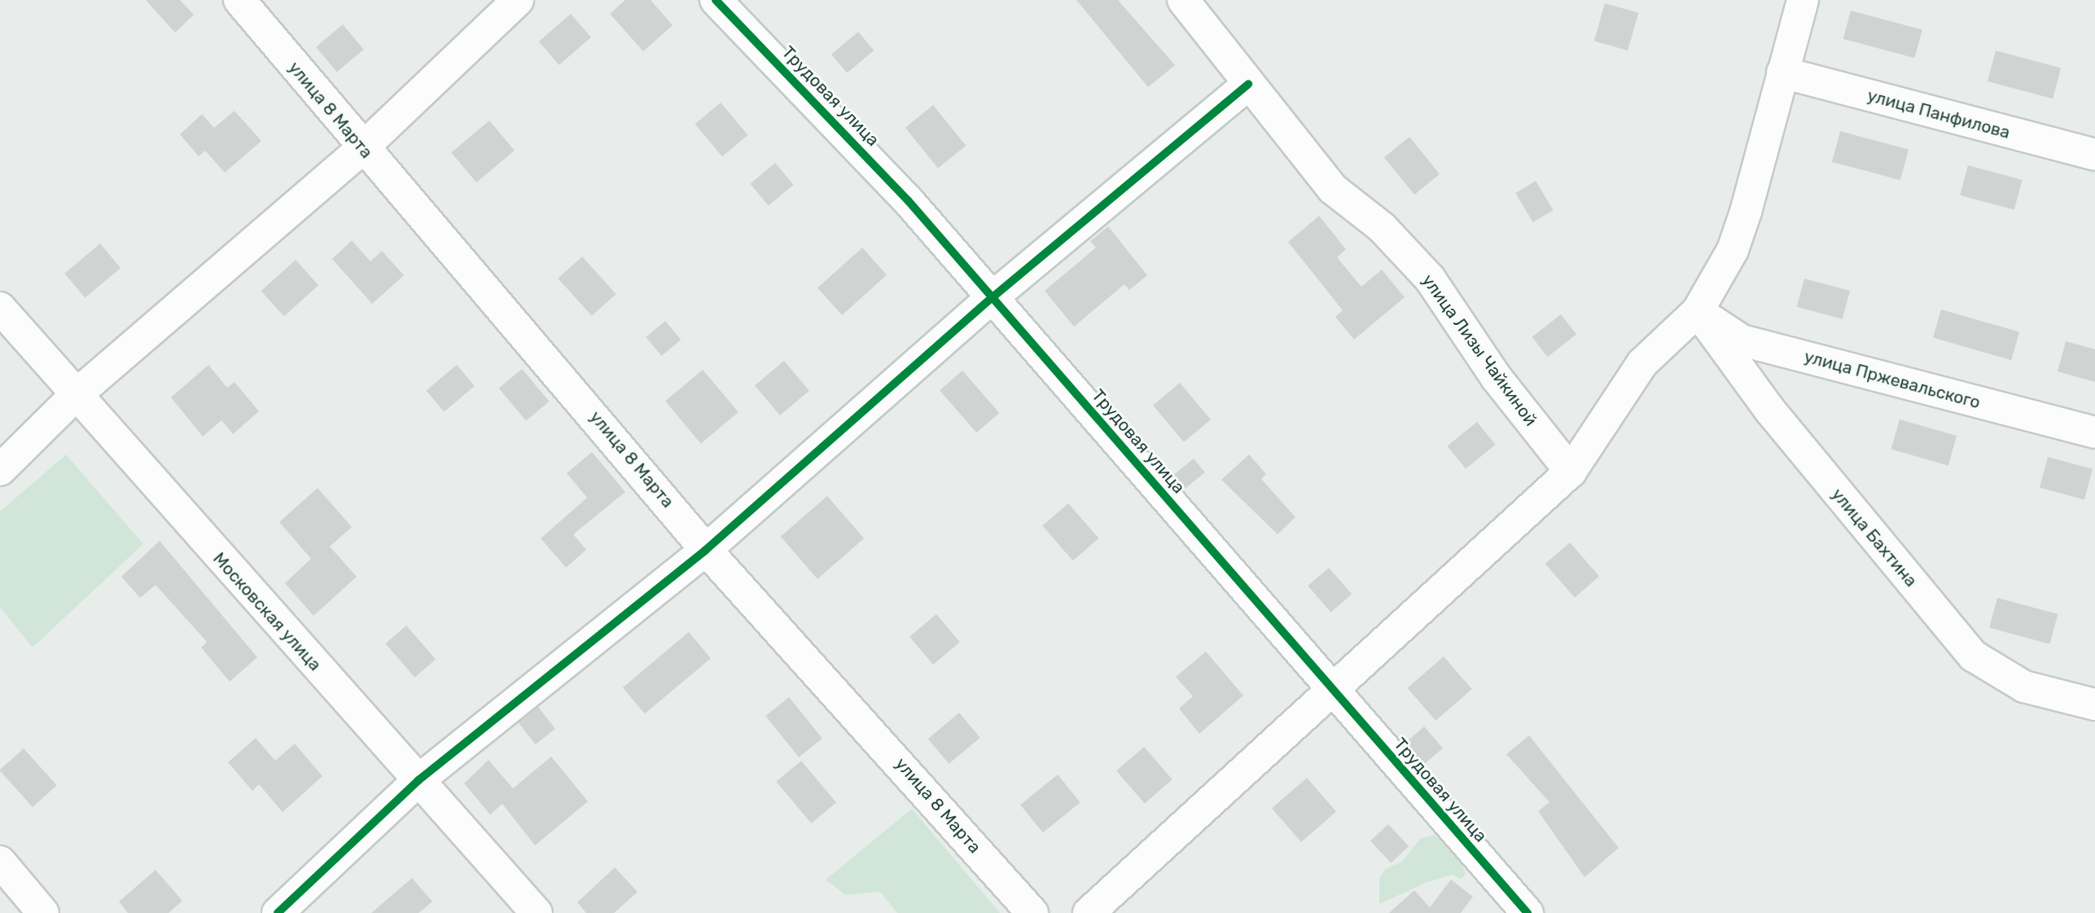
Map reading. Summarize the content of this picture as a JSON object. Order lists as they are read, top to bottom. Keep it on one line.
{"streets":{"street":["Трудовая улица","улица 8 Марта","улица Панфилова","улица Лизы Чайкиной","улица Пржевальского","улица Бахтина","Московская улица"]},"crossings":[["улица Пржевальского","улица Бахтина"]]}
